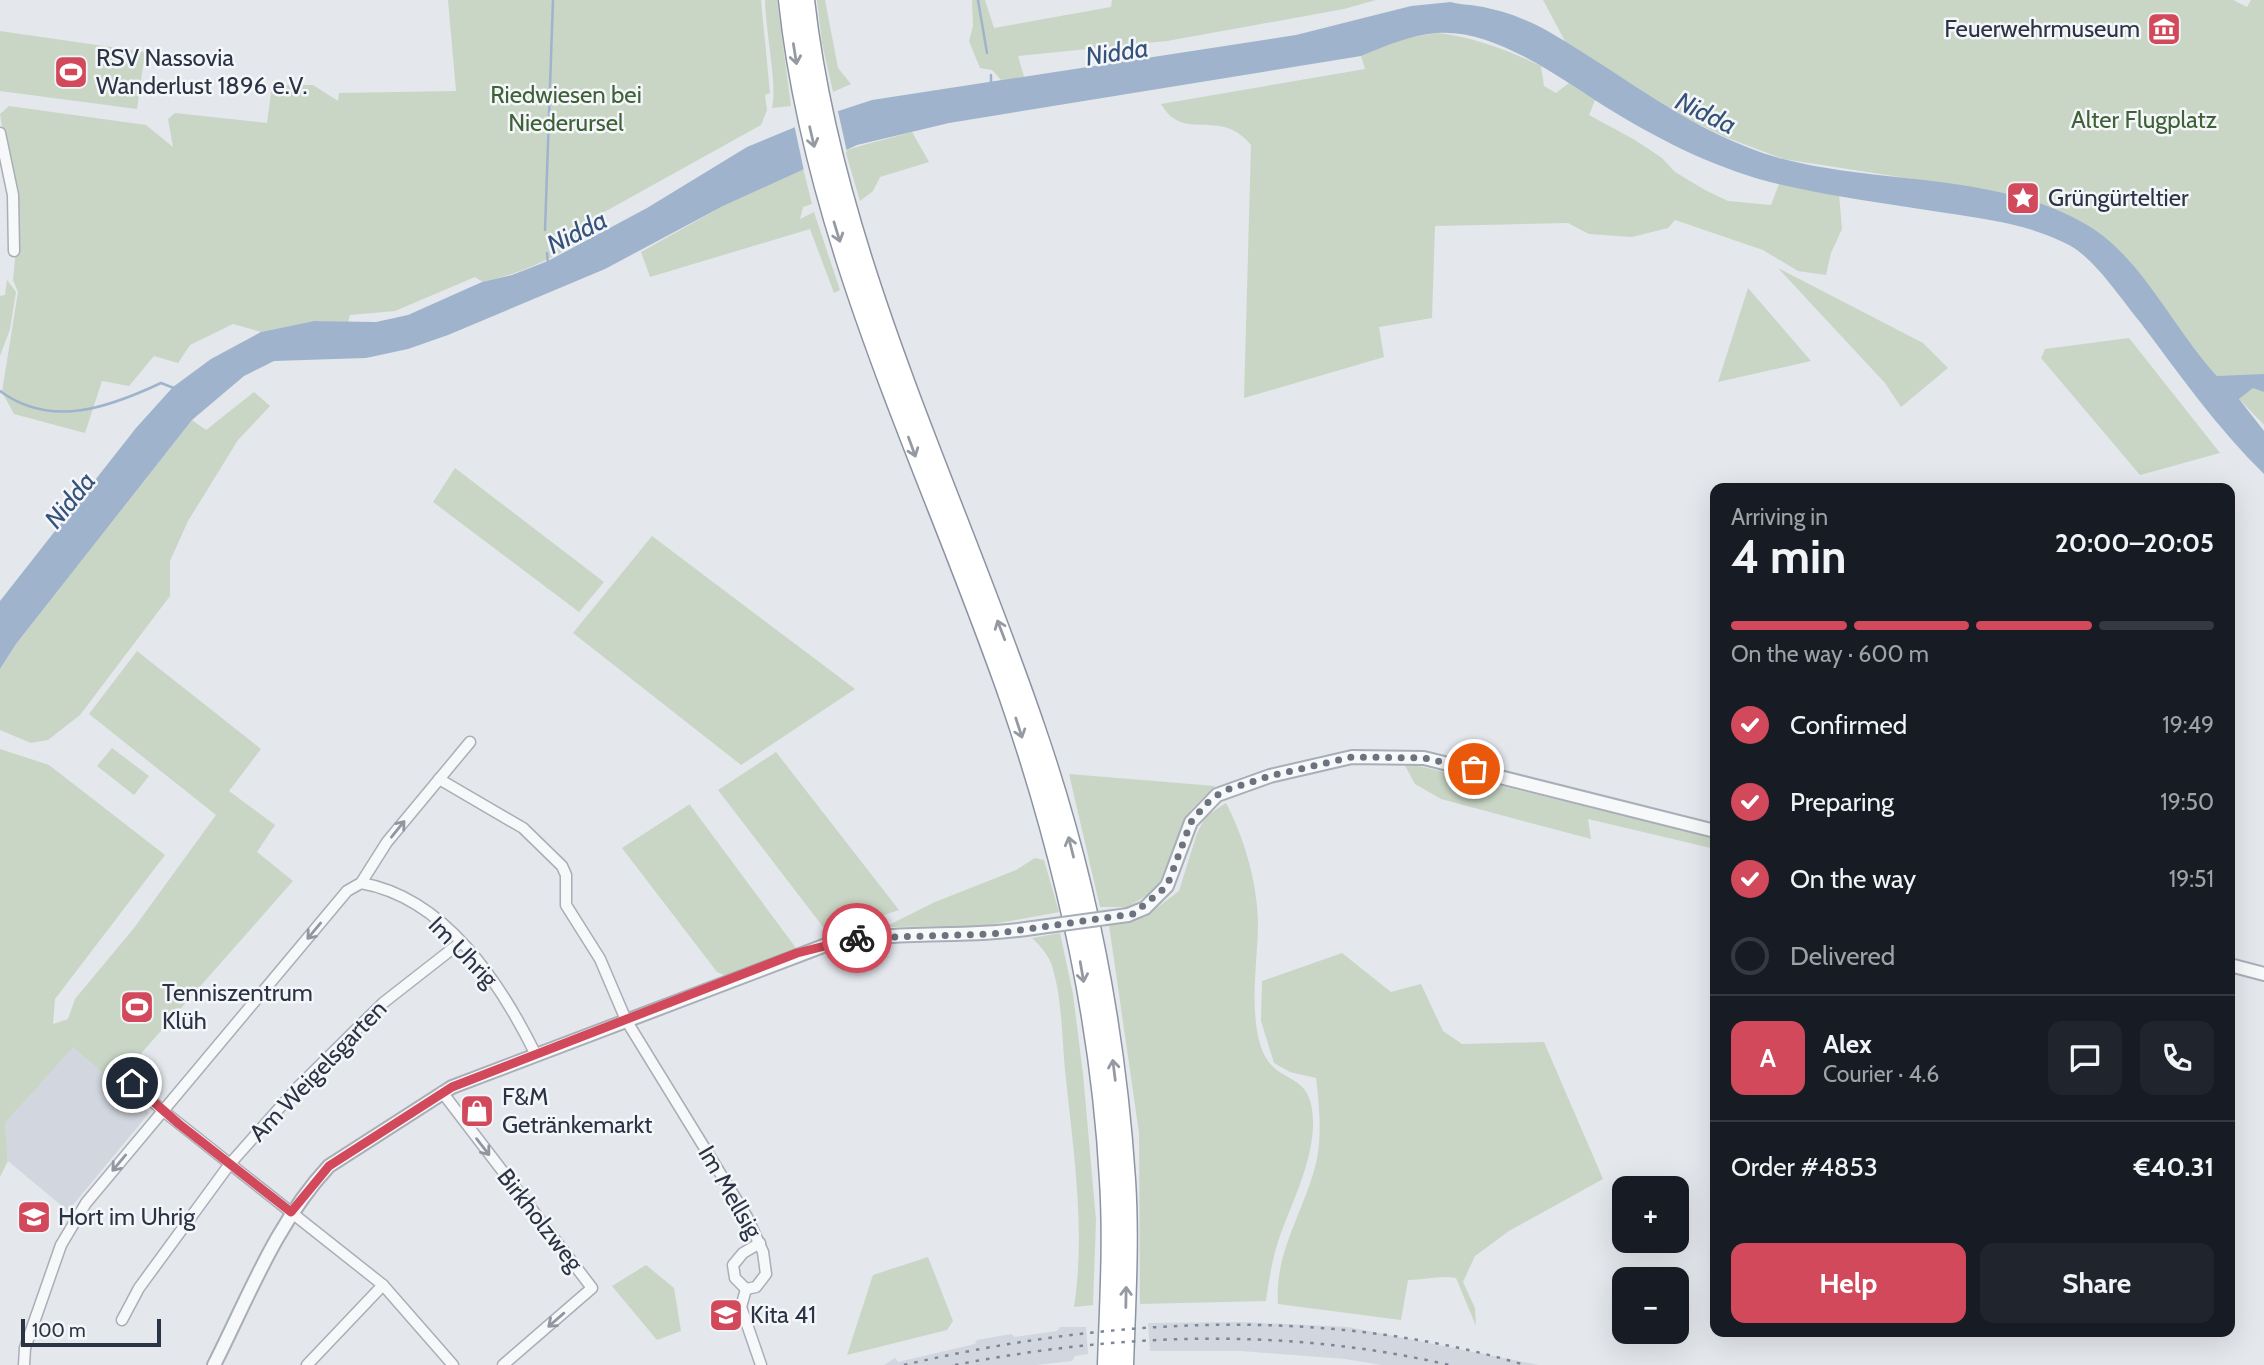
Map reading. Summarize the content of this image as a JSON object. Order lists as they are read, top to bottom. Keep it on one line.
{"streets":{"street":["Im Uhrig","Am Weigelsgarten","Im Mellsig","Birkholzweg"]},"crossings":[["Im Uhrig","Am Weigelsgarten"]],"water":["Nidda"],"parks":["Riedwiesen bei Niederursel","Alter Flugplatz"],"places":{"museum":["Feuerwehrmuseum"],"sports":["RSV Nassovia Wanderlust 1896 e.V.","Tenniszentrum Klüh"],"place":["Grüngürteltier"],"shop":["F&M Getränkemarkt"],"school or university":["Hort im Uhrig","Kita 41"]},"scale_bar":"100 m","page":{"heading":["4 min","Arriving in","20:00–20:05"],"panel":["Alex","Courier · 4.6","Order #4853","€40.31"],"bar":"On the way · 600 m","list":[["Confirmed","19:49"],["Preparing","19:50"],["On the way","19:51"],"Delivered"],"round":"A","map_buttons":["+","−"],"buttons":["Help","Share"],"scale":"100 m"}}
